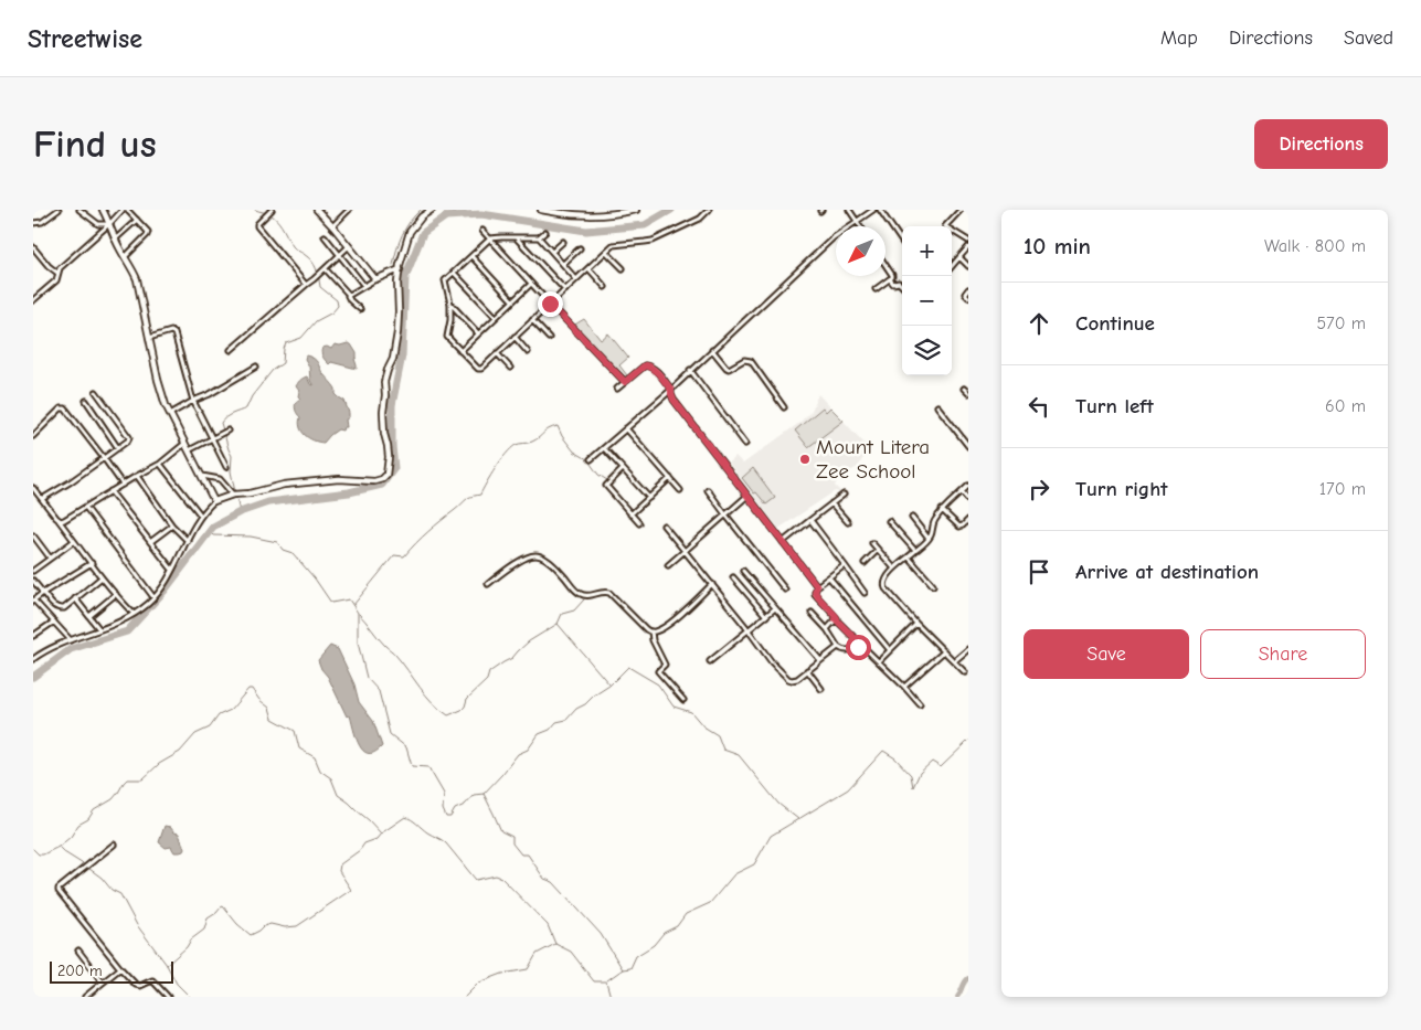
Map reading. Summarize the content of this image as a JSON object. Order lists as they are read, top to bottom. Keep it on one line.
{"places":["Mount Litera Zee School"],"scale_bar":"200 m","north":"bottom left","page":{"header":"Streetwise","nav":["Map","Directions","Saved"],"buttons":["Directions",["Save","Share"]],"title":"Find us","heading":["10 min","Walk · 800 m"],"map_buttons":["+","−"],"list":[["Continue","570 m"],["Turn left","60 m"],["Turn right","170 m"],"Arrive at destination"],"scale":"200 m"}}
